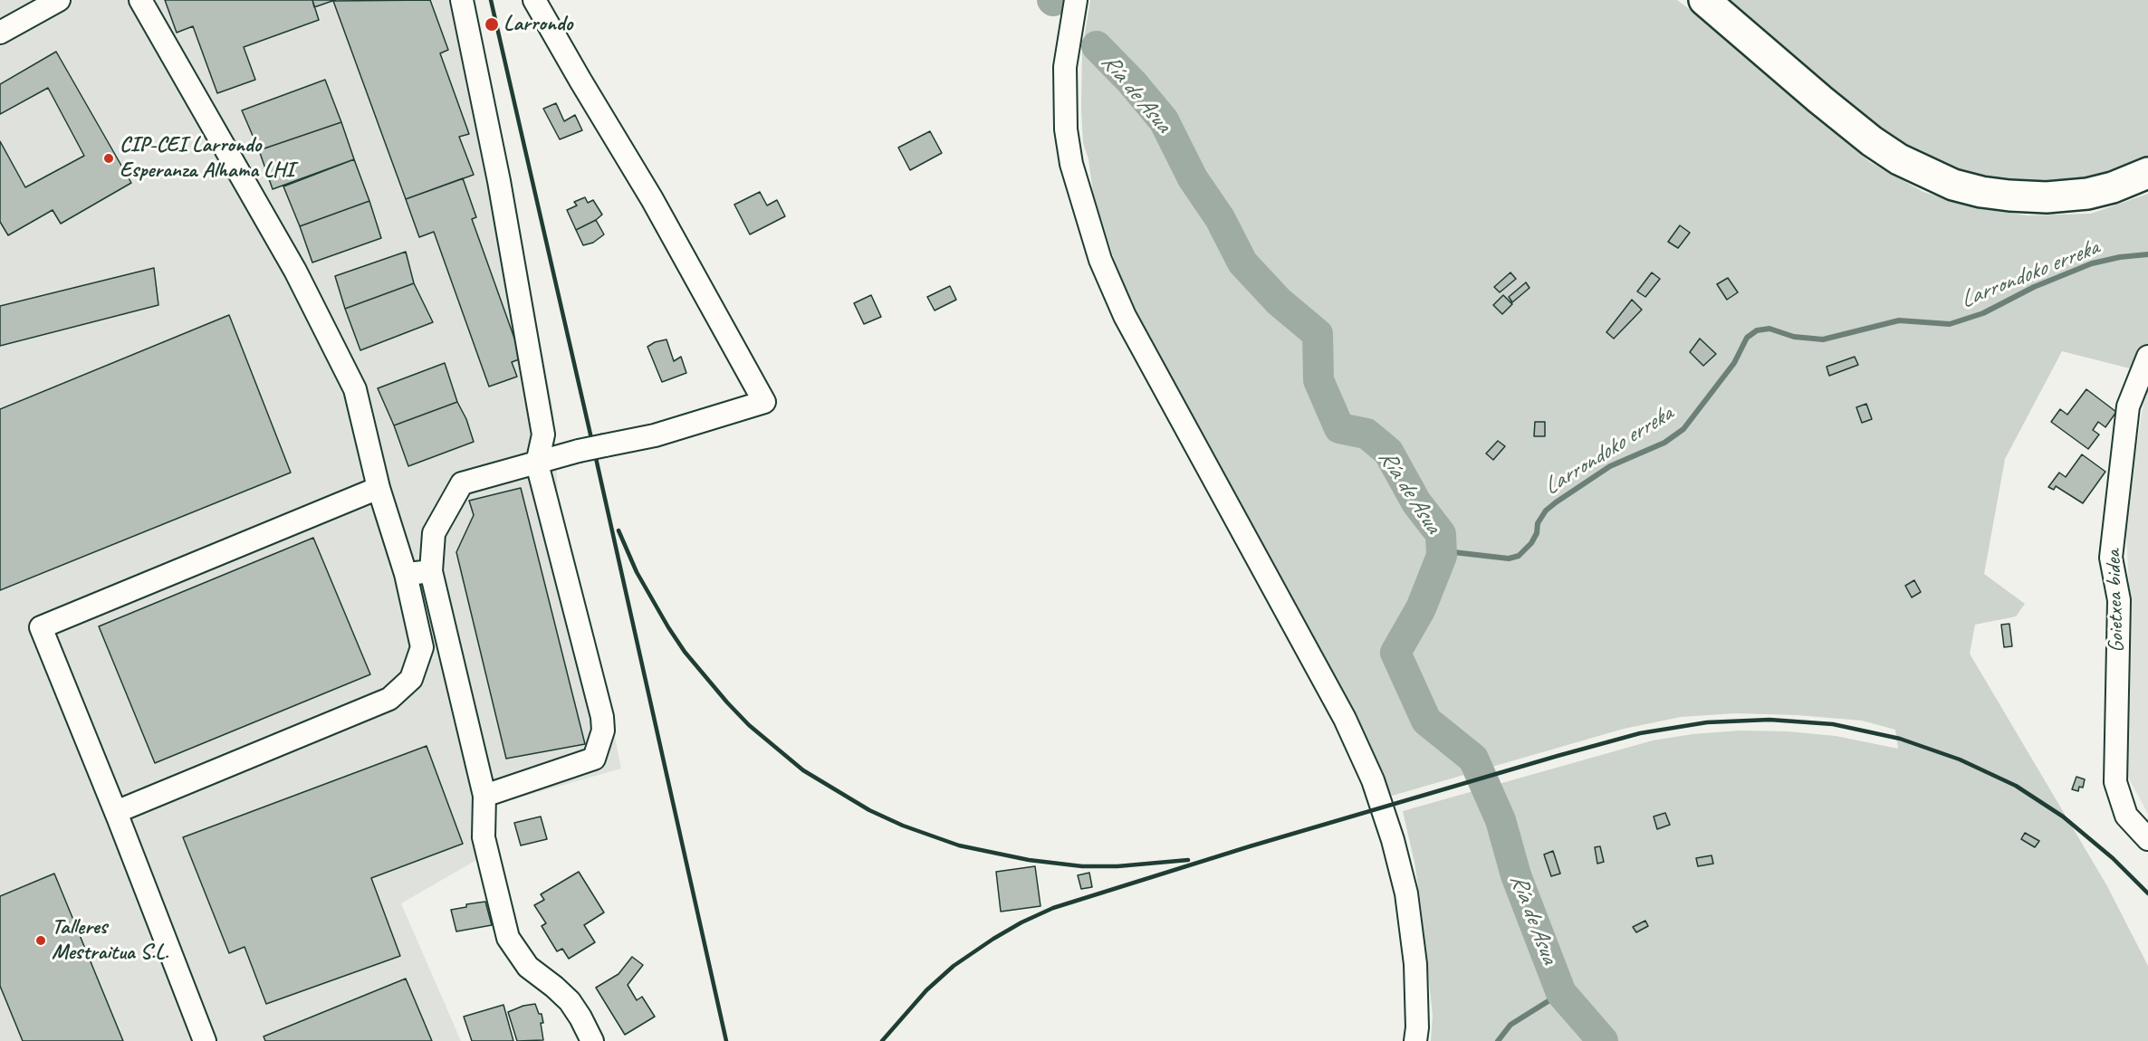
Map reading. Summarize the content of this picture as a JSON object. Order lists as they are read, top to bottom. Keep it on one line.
{"streets":{"street":["Goietxea bidea"]},"water":["Ría de Asua","Larrondoko erreka"],"places":["Larrondo","CIP-CEI Larrondo Esperanza Alhama LHI","Talleres Mestraitua S.L."]}
